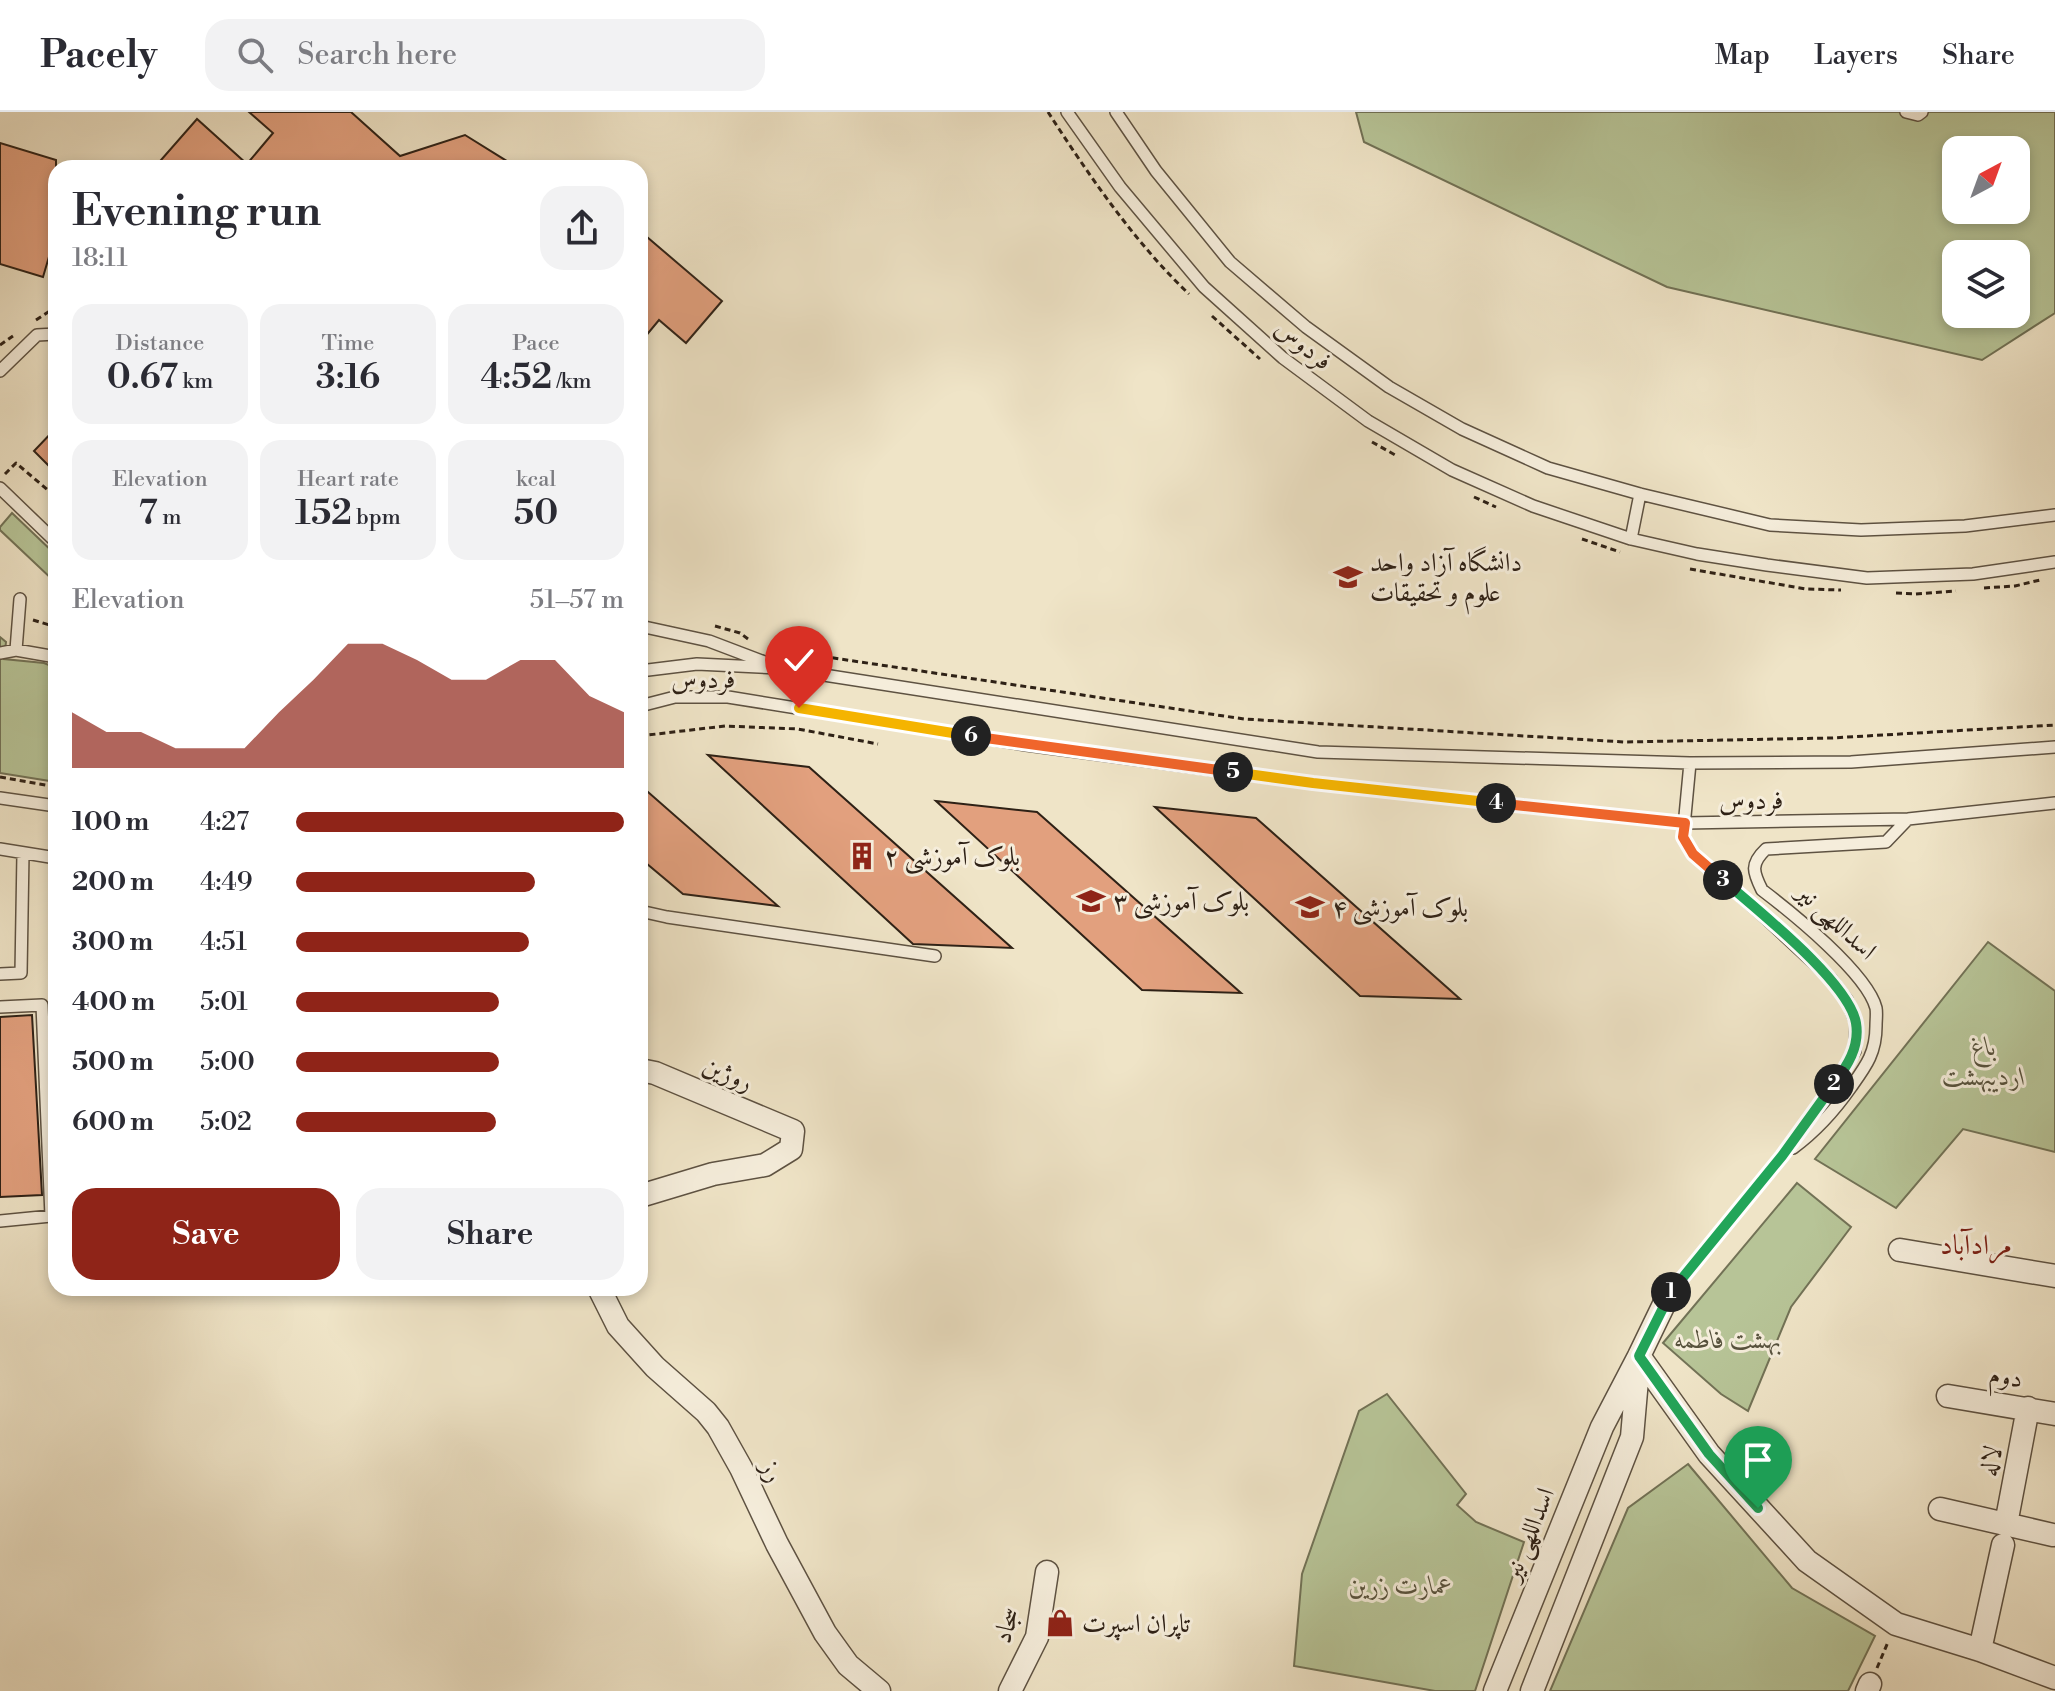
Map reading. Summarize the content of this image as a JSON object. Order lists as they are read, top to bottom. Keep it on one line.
{"streets":{"street":["اسداللهی نیر","روژین","دوم","لاله","رز","سجاد"],"lane":["فردوس"]},"crossings":[["فردوس","اسداللهی نیر"],["دوم","لاله"]],"districts":["مرادآباد"],"parks":["باغ اردیبهشت","بهشت فاطمه","عمارت زرین"],"places":{"school or university":["دانشگاه آزاد واحد علوم و تحقیقات","بلوک آموزشی ۳","بلوک آموزشی ۴"],"building":["بلوک آموزشی ۲"],"shop":["تاپران اسپرت"]},"north":"top right","page":{"header":"Pacely","search":"Search here","nav":["Map","Layers","Share"],"heading":["Evening run","18:11"],"stats":[["Distance","0.67 km"],["Time","3:16"],["Pace","4:52 /km"],["Elevation","7 m"],["Heart rate","152 bpm"],["kcal","50"]],"chart":["Elevation","51–57 m"],"pins":["6","5","4","3","2","1"],"list":[{"name":"100 m","note":"4:27"},{"name":"200 m","note":"4:49"},{"name":"300 m","note":"4:51"},{"name":"400 m","note":"5:01"},{"name":"500 m","note":"5:00"},{"name":"600 m","note":"5:02"}],"buttons":["Save","Share"]}}
